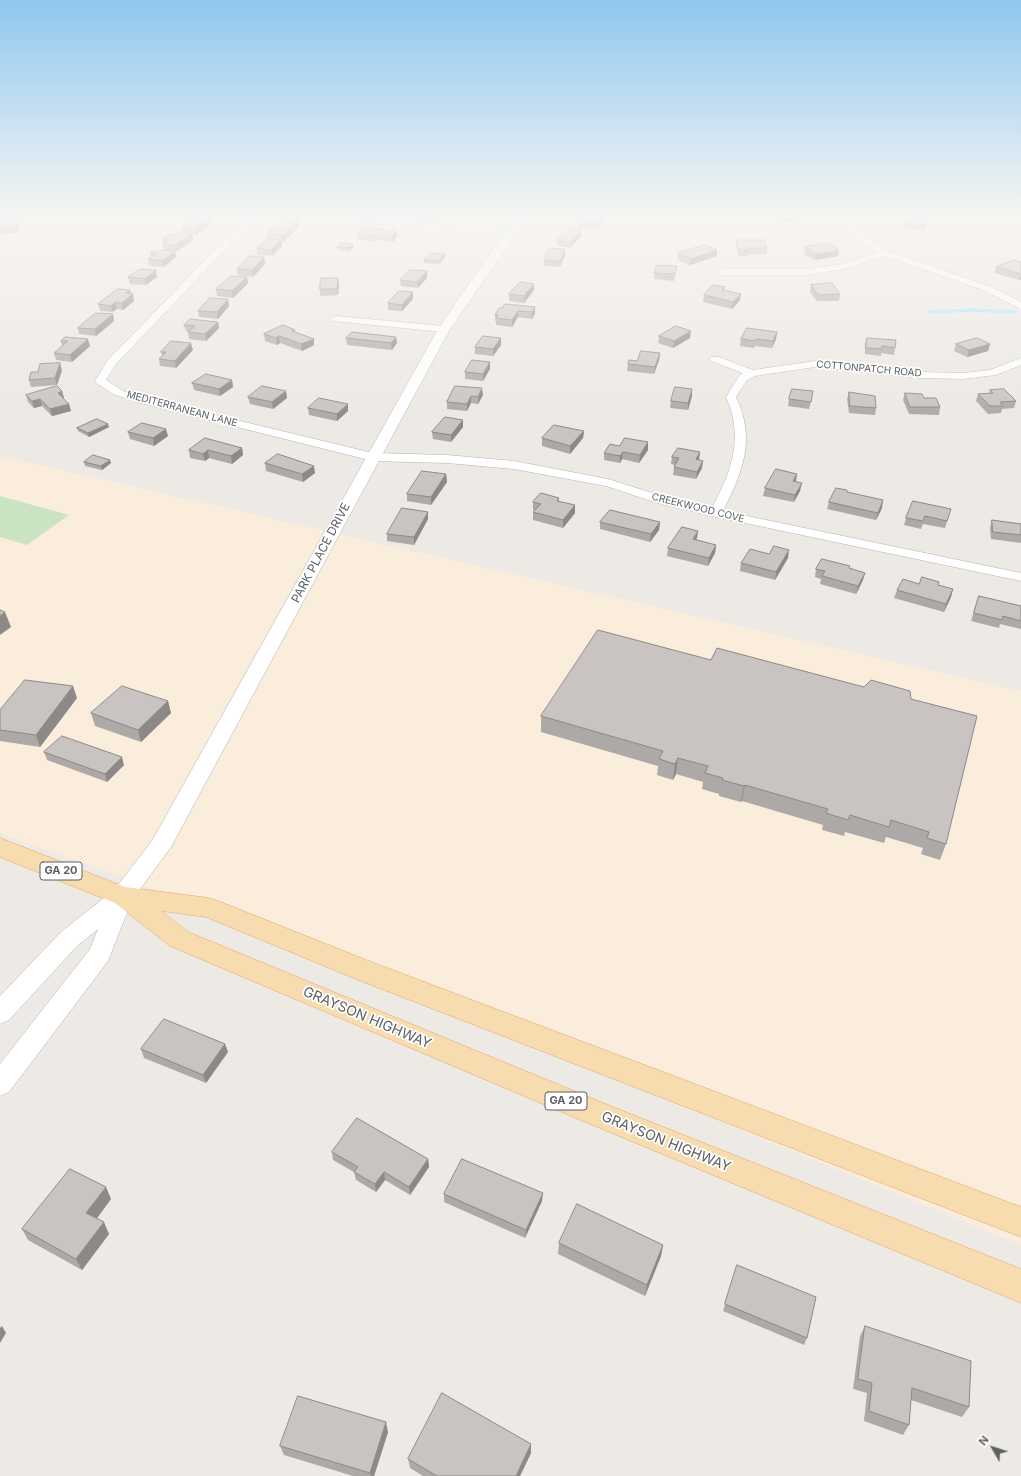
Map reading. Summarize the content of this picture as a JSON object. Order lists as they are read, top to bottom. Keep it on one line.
{"streets":{"main road":["GA 20","GRAYSON HIGHWAY"],"street":["COTTONPATCH ROAD","MEDITERRANEAN LANE","CREEKWOOD COVE","PARK PLACE DRIVE"]},"crossings":[["MEDITERRANEAN LANE","CREEKWOOD COVE"],["MEDITERRANEAN LANE","PARK PLACE DRIVE"],["CREEKWOOD COVE","PARK PLACE DRIVE"],["PARK PLACE DRIVE","GRAYSON HIGHWAY"]],"north":"top left"}
